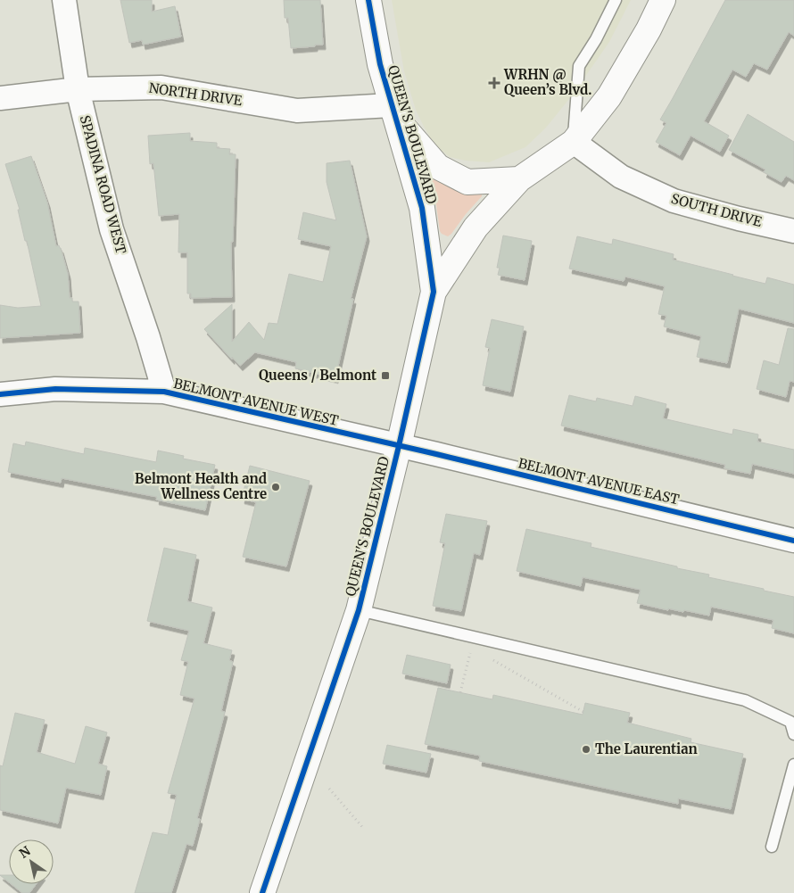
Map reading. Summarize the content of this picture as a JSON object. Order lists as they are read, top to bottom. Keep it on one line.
{"streets":{"street":["NORTH DRIVE","QUEEN'S BOULEVARD","SPADINA ROAD WEST","SOUTH DRIVE","BELMONT AVENUE WEST","BELMONT AVENUE EAST"]},"crossings":[["NORTH DRIVE","QUEEN'S BOULEVARD"],["NORTH DRIVE","SPADINA ROAD WEST"],["QUEEN'S BOULEVARD","SOUTH DRIVE"],["QUEEN'S BOULEVARD","BELMONT AVENUE WEST"],["QUEEN'S BOULEVARD","BELMONT AVENUE EAST"],["SPADINA ROAD WEST","BELMONT AVENUE WEST"],["BELMONT AVENUE WEST","BELMONT AVENUE EAST"]],"places":{"health":["WRHN @ Queen’s Blvd."],"transit":["Queens / Belmont"],"other":["Belmont Health and Wellness Centre","The Laurentian"]},"north":"top left"}
